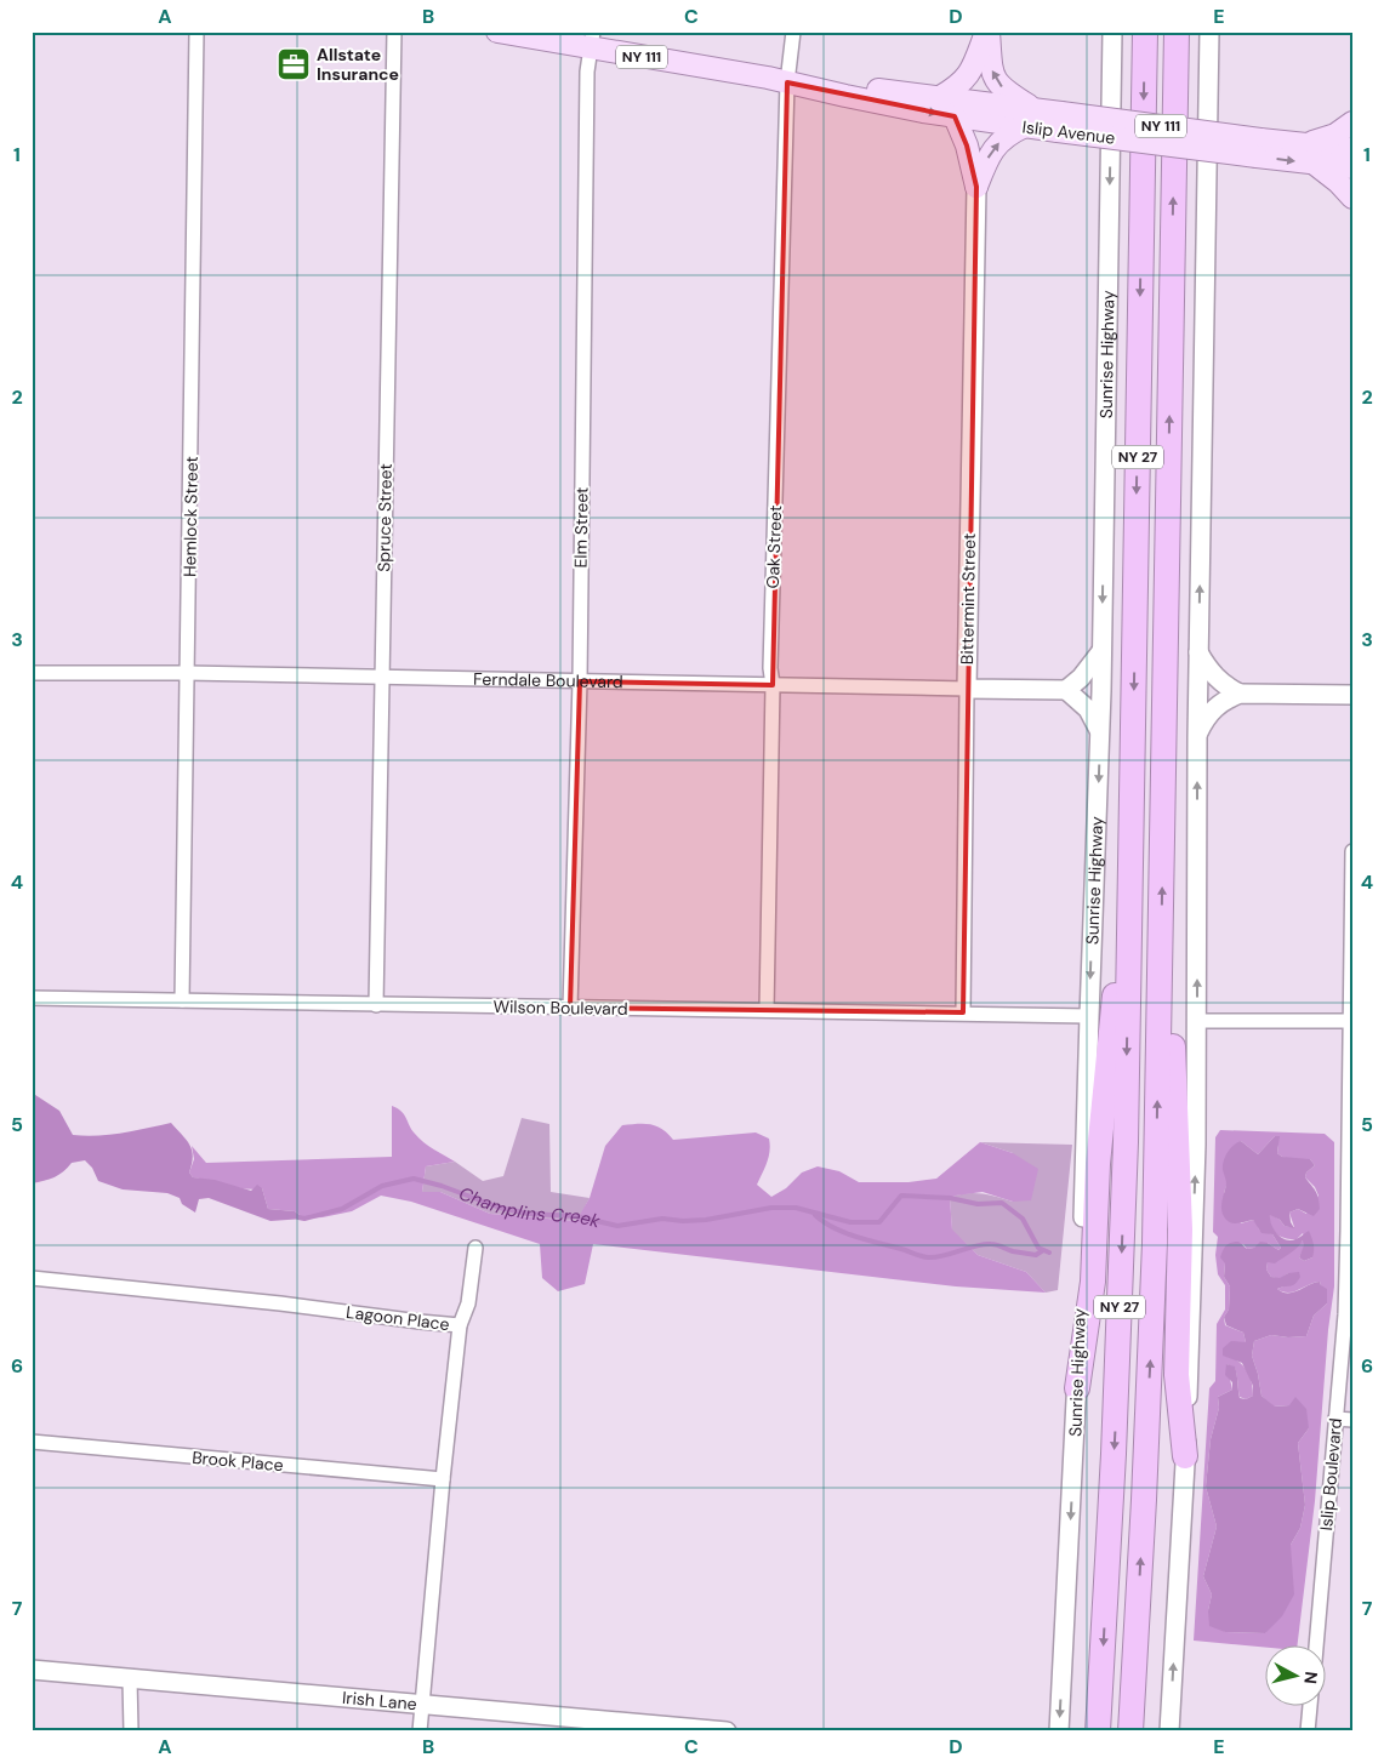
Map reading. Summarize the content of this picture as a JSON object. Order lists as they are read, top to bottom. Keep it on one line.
{"streets":{"highway":["Sunrise Highway","NY 27"],"main road":["NY 111","Islip Avenue","Bittermint Street","Ferndale Boulevard","Irish Lane"],"street":["Hemlock Street","Spruce Street","Elm Street","Oak Street","Wilson Boulevard","Lagoon Place","Brook Place","Islip Boulevard"]},"crossings":[["Islip Avenue","Elm Street"],["Islip Avenue","Oak Street"],["Sunrise Highway","Wilson Boulevard"],["Hemlock Street","Ferndale Boulevard"],["Hemlock Street","Wilson Boulevard"],["Spruce Street","Ferndale Boulevard"],["Spruce Street","Wilson Boulevard"],["Elm Street","Ferndale Boulevard"],["Elm Street","Wilson Boulevard"],["Oak Street","Ferndale Boulevard"],["Oak Street","Wilson Boulevard"],["Bittermint Street","Ferndale Boulevard"],["Bittermint Street","Wilson Boulevard"],["Lagoon Place","Brook Place"],["Lagoon Place","Irish Lane"]],"water":["Champlins Creek"],"places":{"office":["Allstate Insurance"]},"north":"right","grid":{"columns":["A","B","C","D","E"],"rows":["1","2","3","4","5","6","7"]}}
